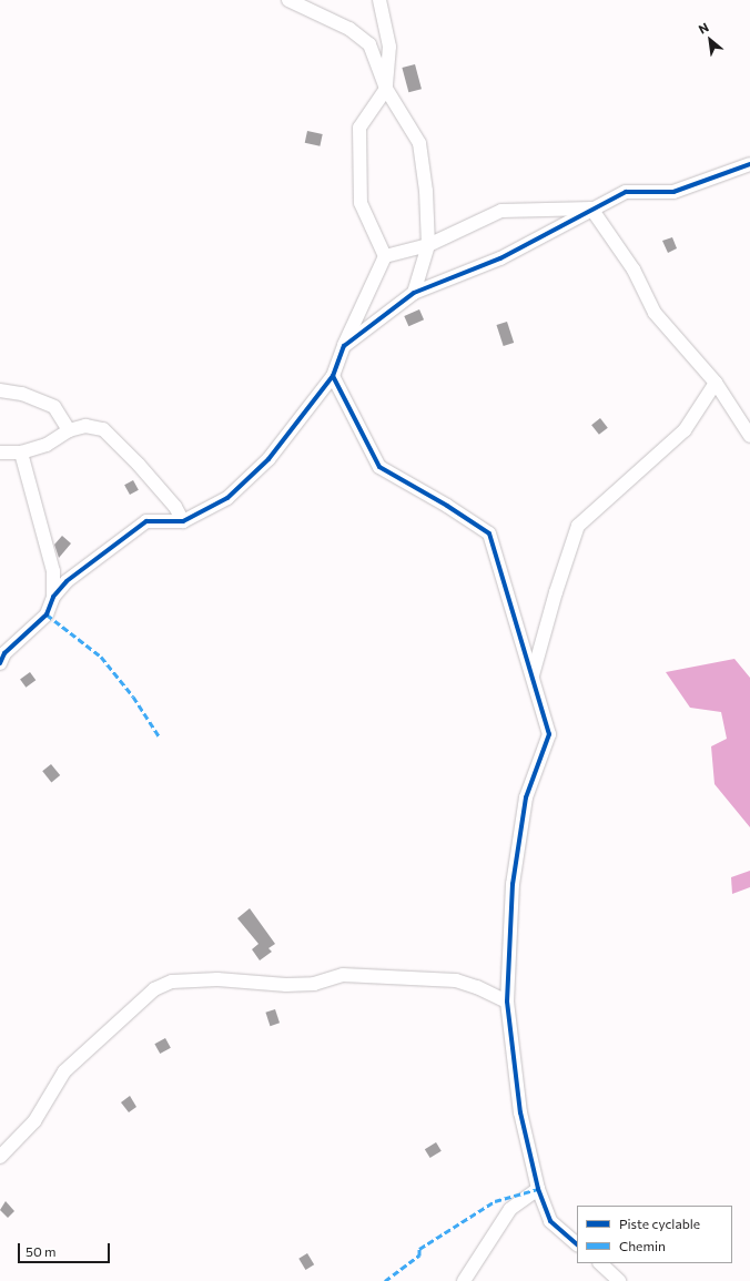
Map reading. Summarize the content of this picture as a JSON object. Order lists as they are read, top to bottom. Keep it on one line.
{"legend":["Piste cyclable","Chemin"],"scale_bar":"50 m","north":"top left"}
